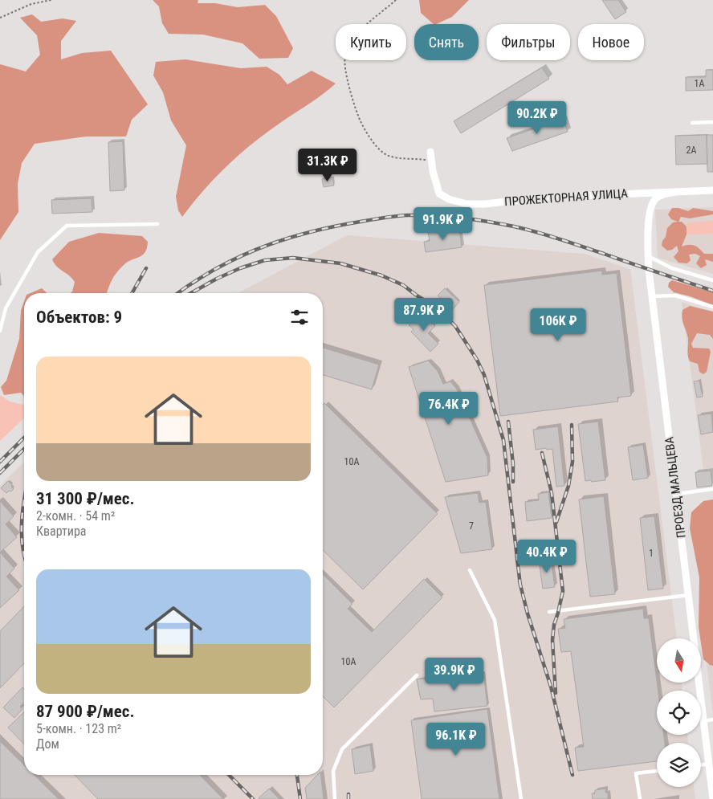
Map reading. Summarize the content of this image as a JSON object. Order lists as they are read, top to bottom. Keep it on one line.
{"streets":{"street":["ПРОЖЕКТОРНАЯ УЛИЦА","ПРОЕЗД МАЛЬЦЕВА"]},"crossings":[["ПРОЖЕКТОРНАЯ УЛИЦА","ПРОЕЗД МАЛЬЦЕВА"]],"house_numbers":["1А","2А","10А","7","1","10А"],"north":"bottom","page":{"chip":["Купить","Снять","Фильтры","Новое"],"price":["90.2K ₽","31.3K ₽","91.9K ₽","87.9K ₽","106K ₽","76.4K ₽","40.4K ₽","39.9K ₽","96.1K ₽"],"heading":"Объектов: 9","list":[{"name":"31 300 ₽/мес.","note":"2-комн. · 54 m² · Квартира"},{"name":"87 900 ₽/мес.","note":"5-комн. · 123 m² · Дом"}]}}
